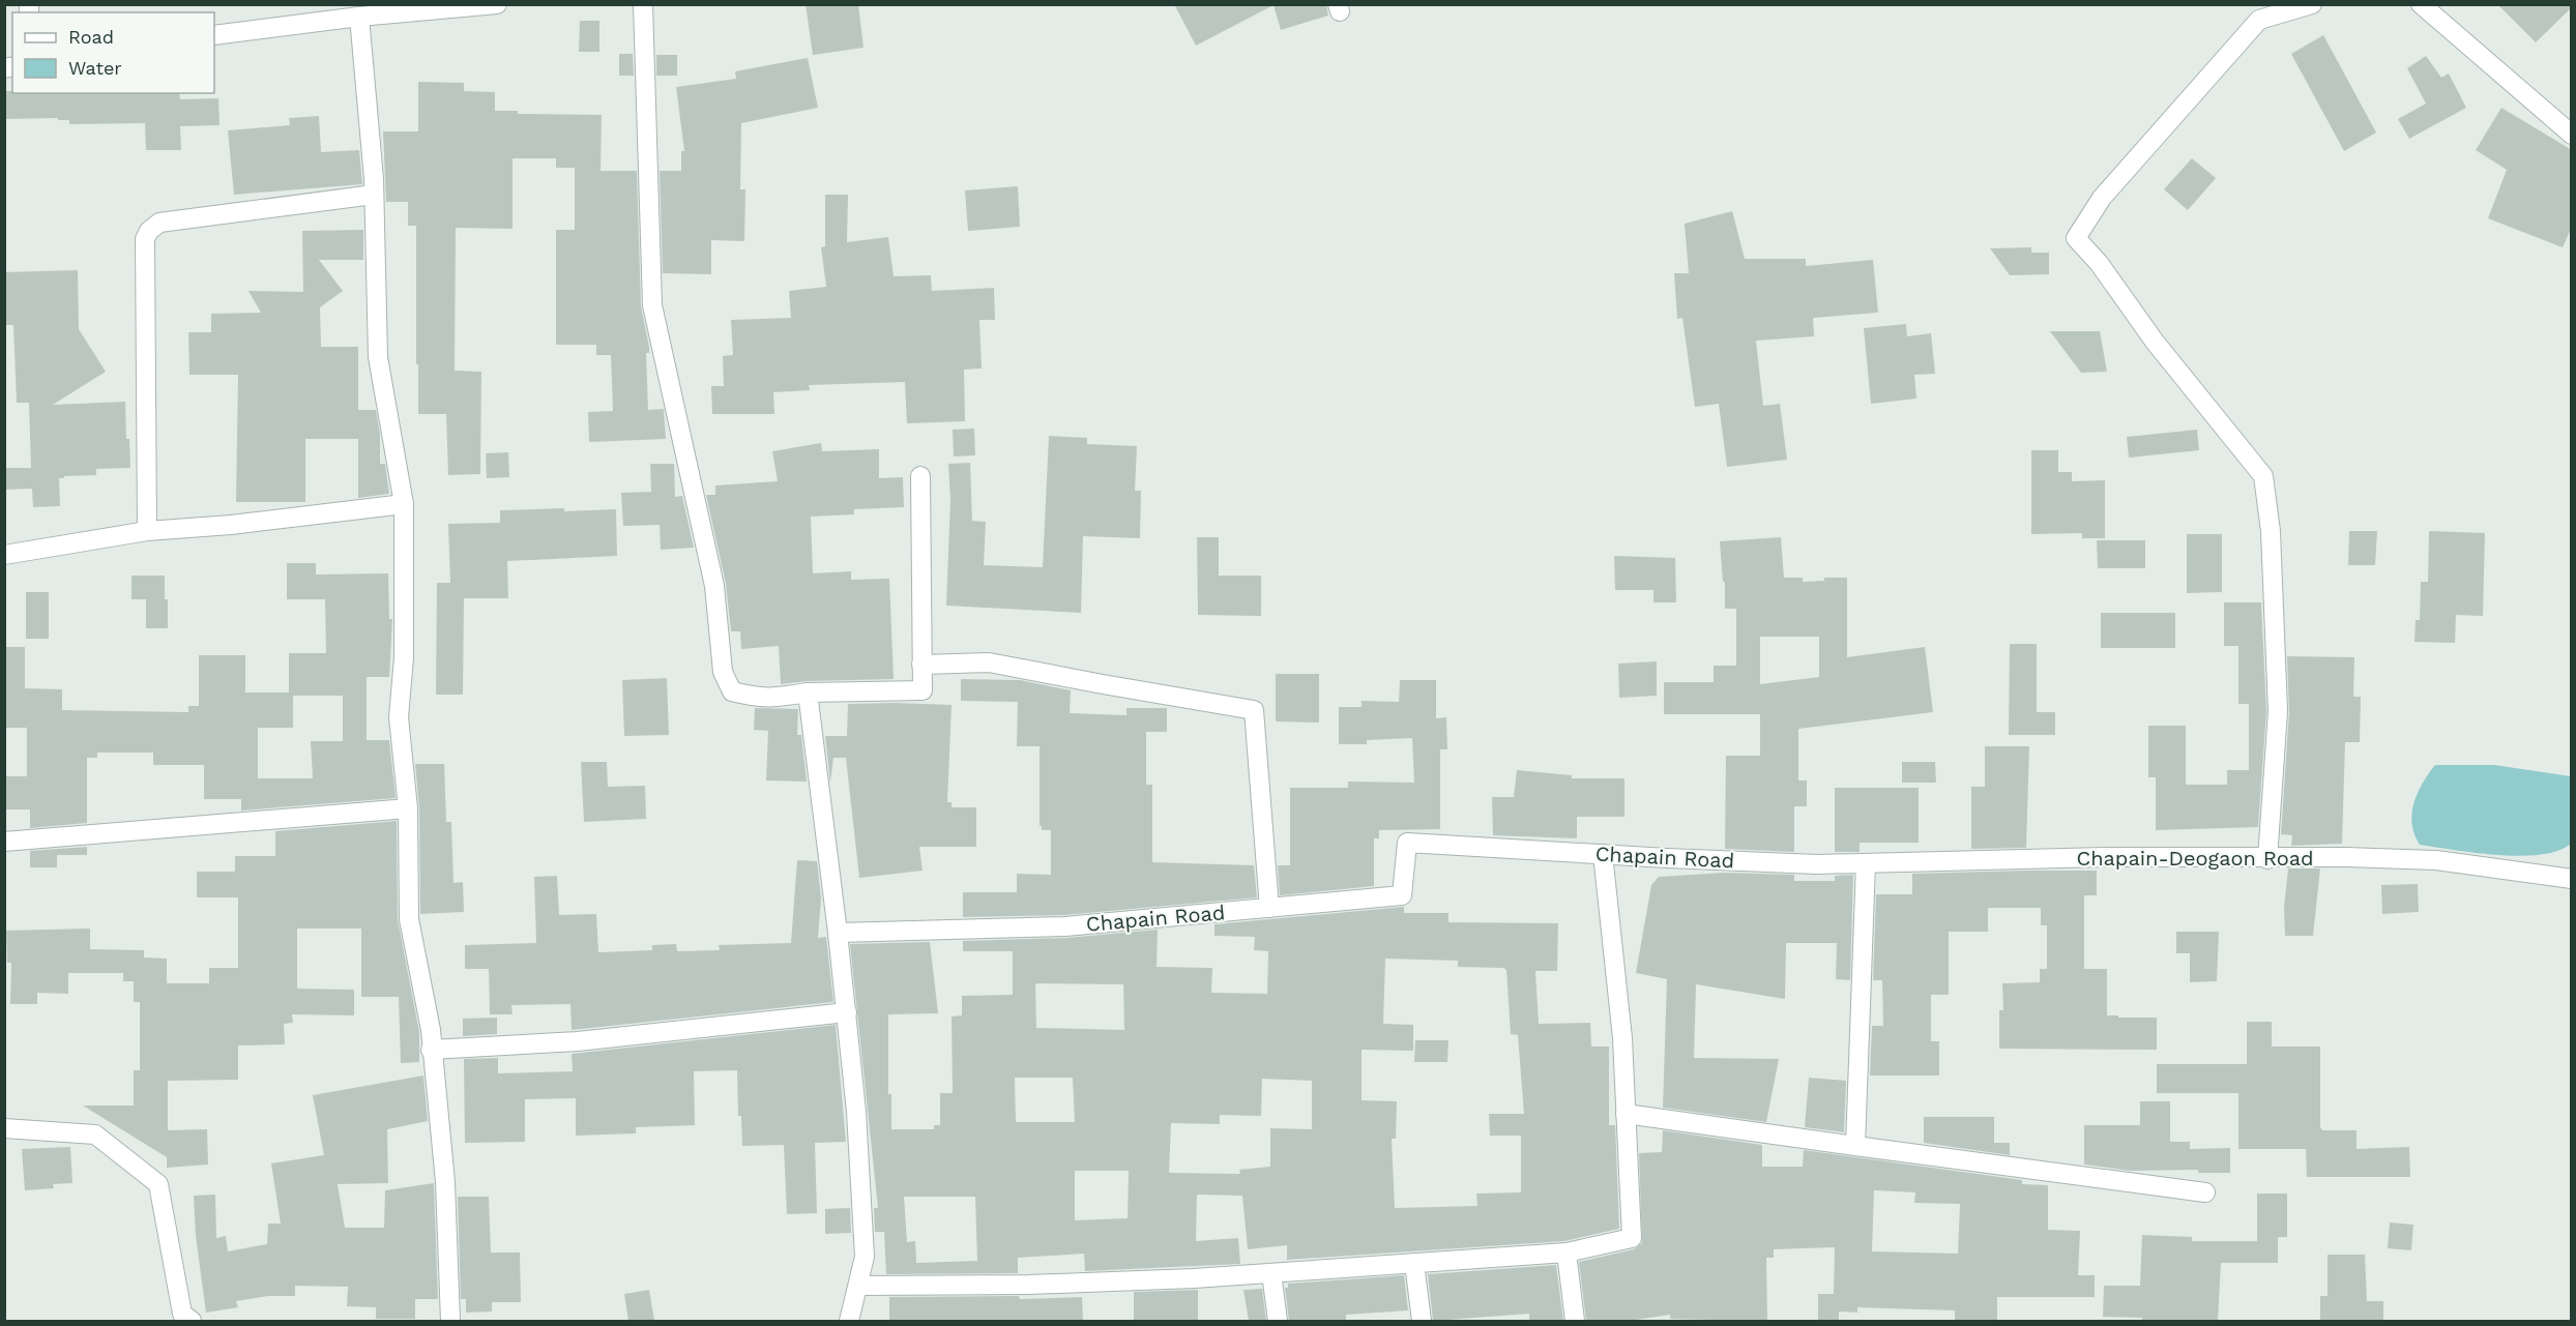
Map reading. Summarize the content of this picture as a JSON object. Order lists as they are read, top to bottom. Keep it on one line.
{"streets":{"street":["Chapain Road","Chapain-Deogaon Road"]},"crossings":[["Chapain Road","Chapain-Deogaon Road"]],"legend":["Road","Water"]}
